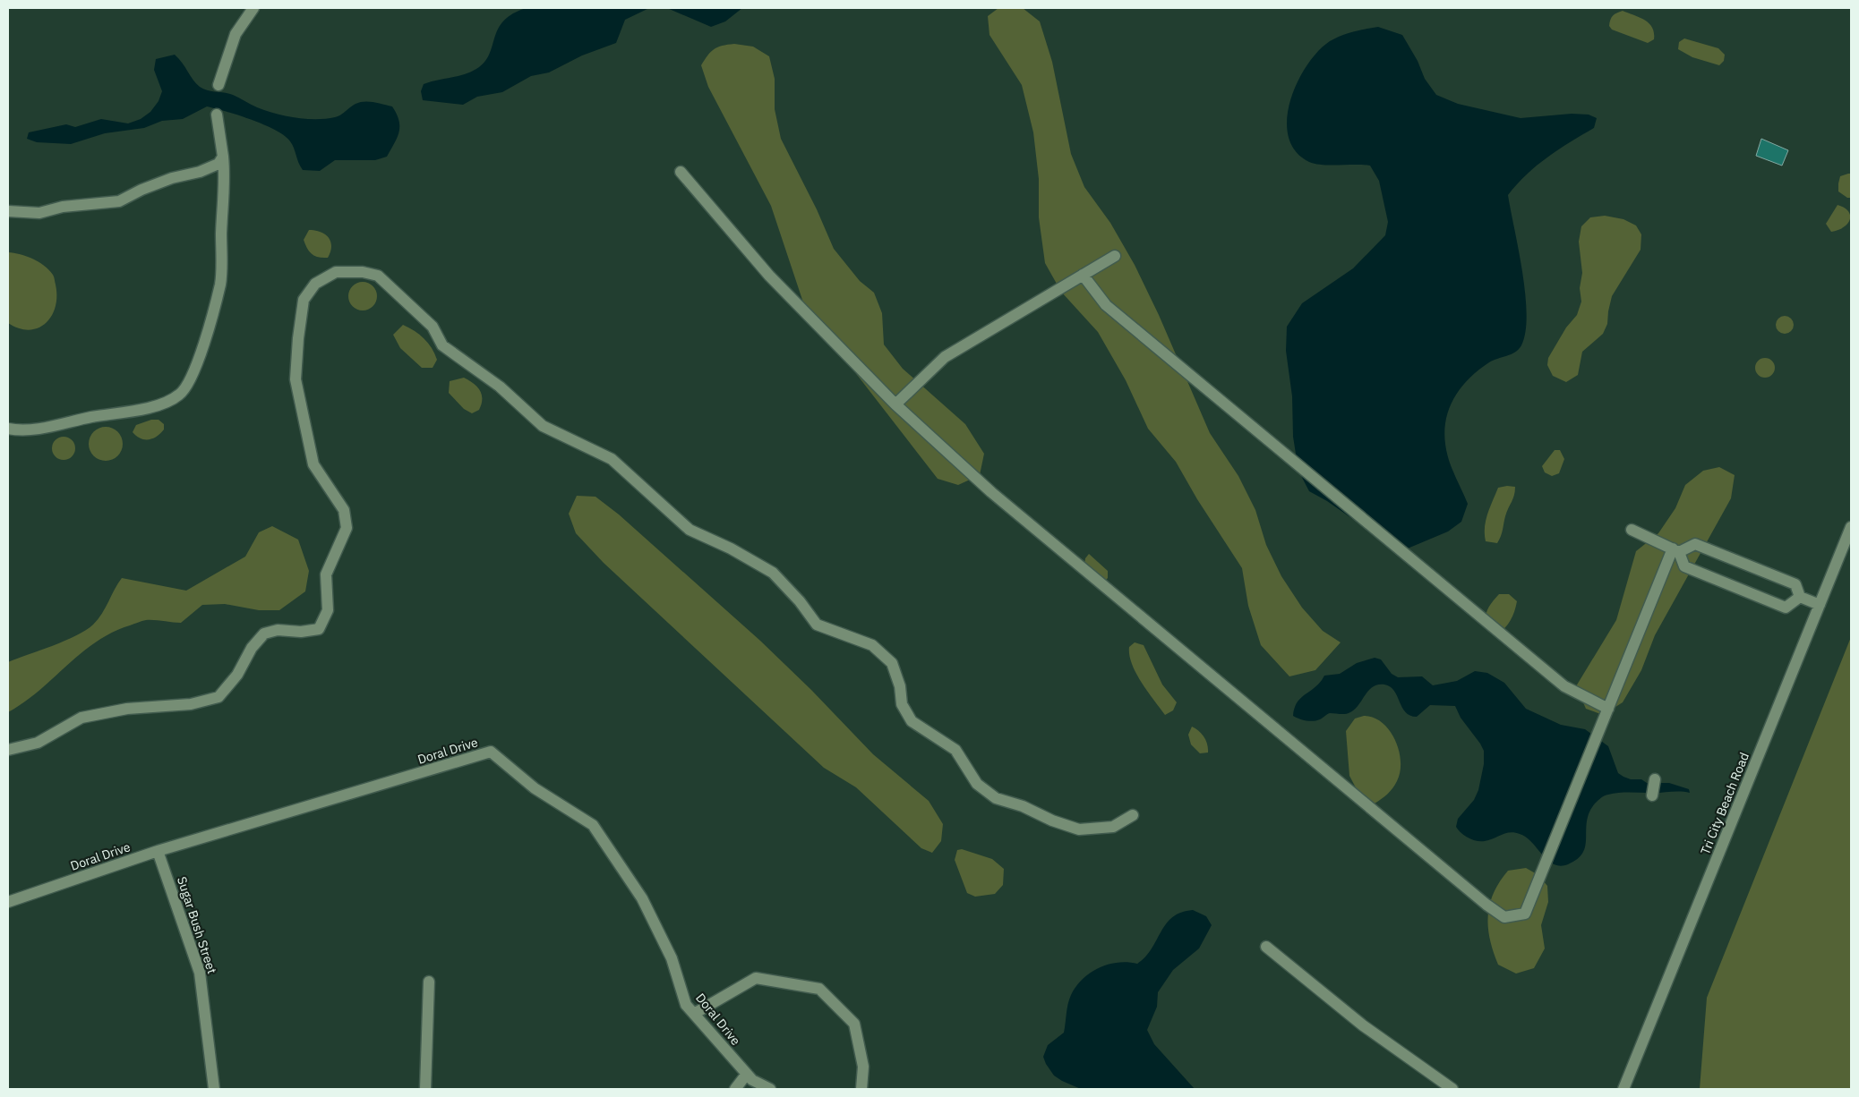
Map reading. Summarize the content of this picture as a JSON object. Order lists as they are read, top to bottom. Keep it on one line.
{"streets":{"street":["Doral Drive","Tri City Beach Road","Sugar Bush Street"]},"crossings":[["Doral Drive","Sugar Bush Street"]]}
